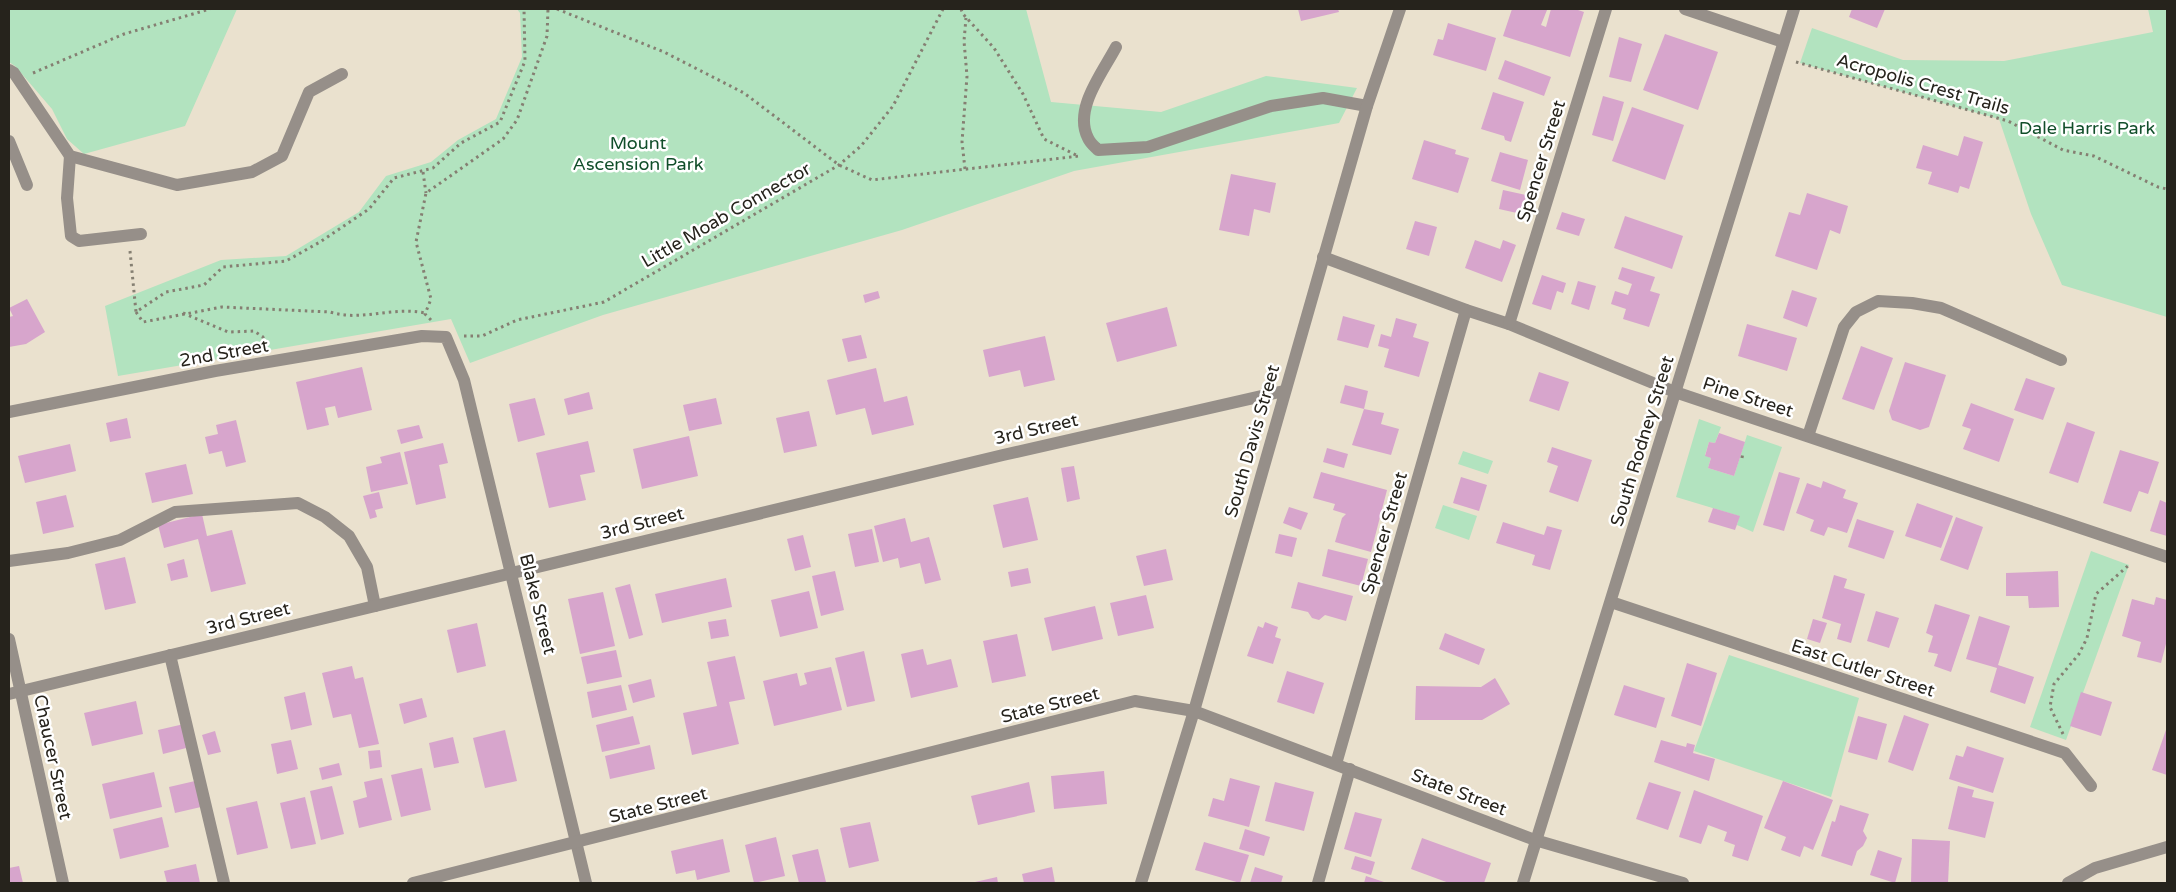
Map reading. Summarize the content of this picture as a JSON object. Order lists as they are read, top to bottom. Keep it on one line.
{"streets":{"street":["Spencer Street","2nd Street","Pine Street","3rd Street","South Davis Street","South Rodney Street","Blake Street","East Cutler Street","State Street","Chaucer Street"],"path":["Acropolis Crest Trails","Little Moab Connector"]},"crossings":[["Acropolis Crest Trails","South Rodney Street"],["Spencer Street","Pine Street"],["Spencer Street","State Street"],["Little Moab Connector","2nd Street"],["Little Moab Connector","Blake Street"],["2nd Street","Blake Street"],["Pine Street","South Davis Street"],["Pine Street","South Rodney Street"],["3rd Street","South Davis Street"],["3rd Street","Blake Street"],["3rd Street","Chaucer Street"],["South Davis Street","State Street"],["South Rodney Street","East Cutler Street"],["South Rodney Street","State Street"],["Blake Street","State Street"]],"parks":["Dale Harris Park","Mount Ascension Park"]}
